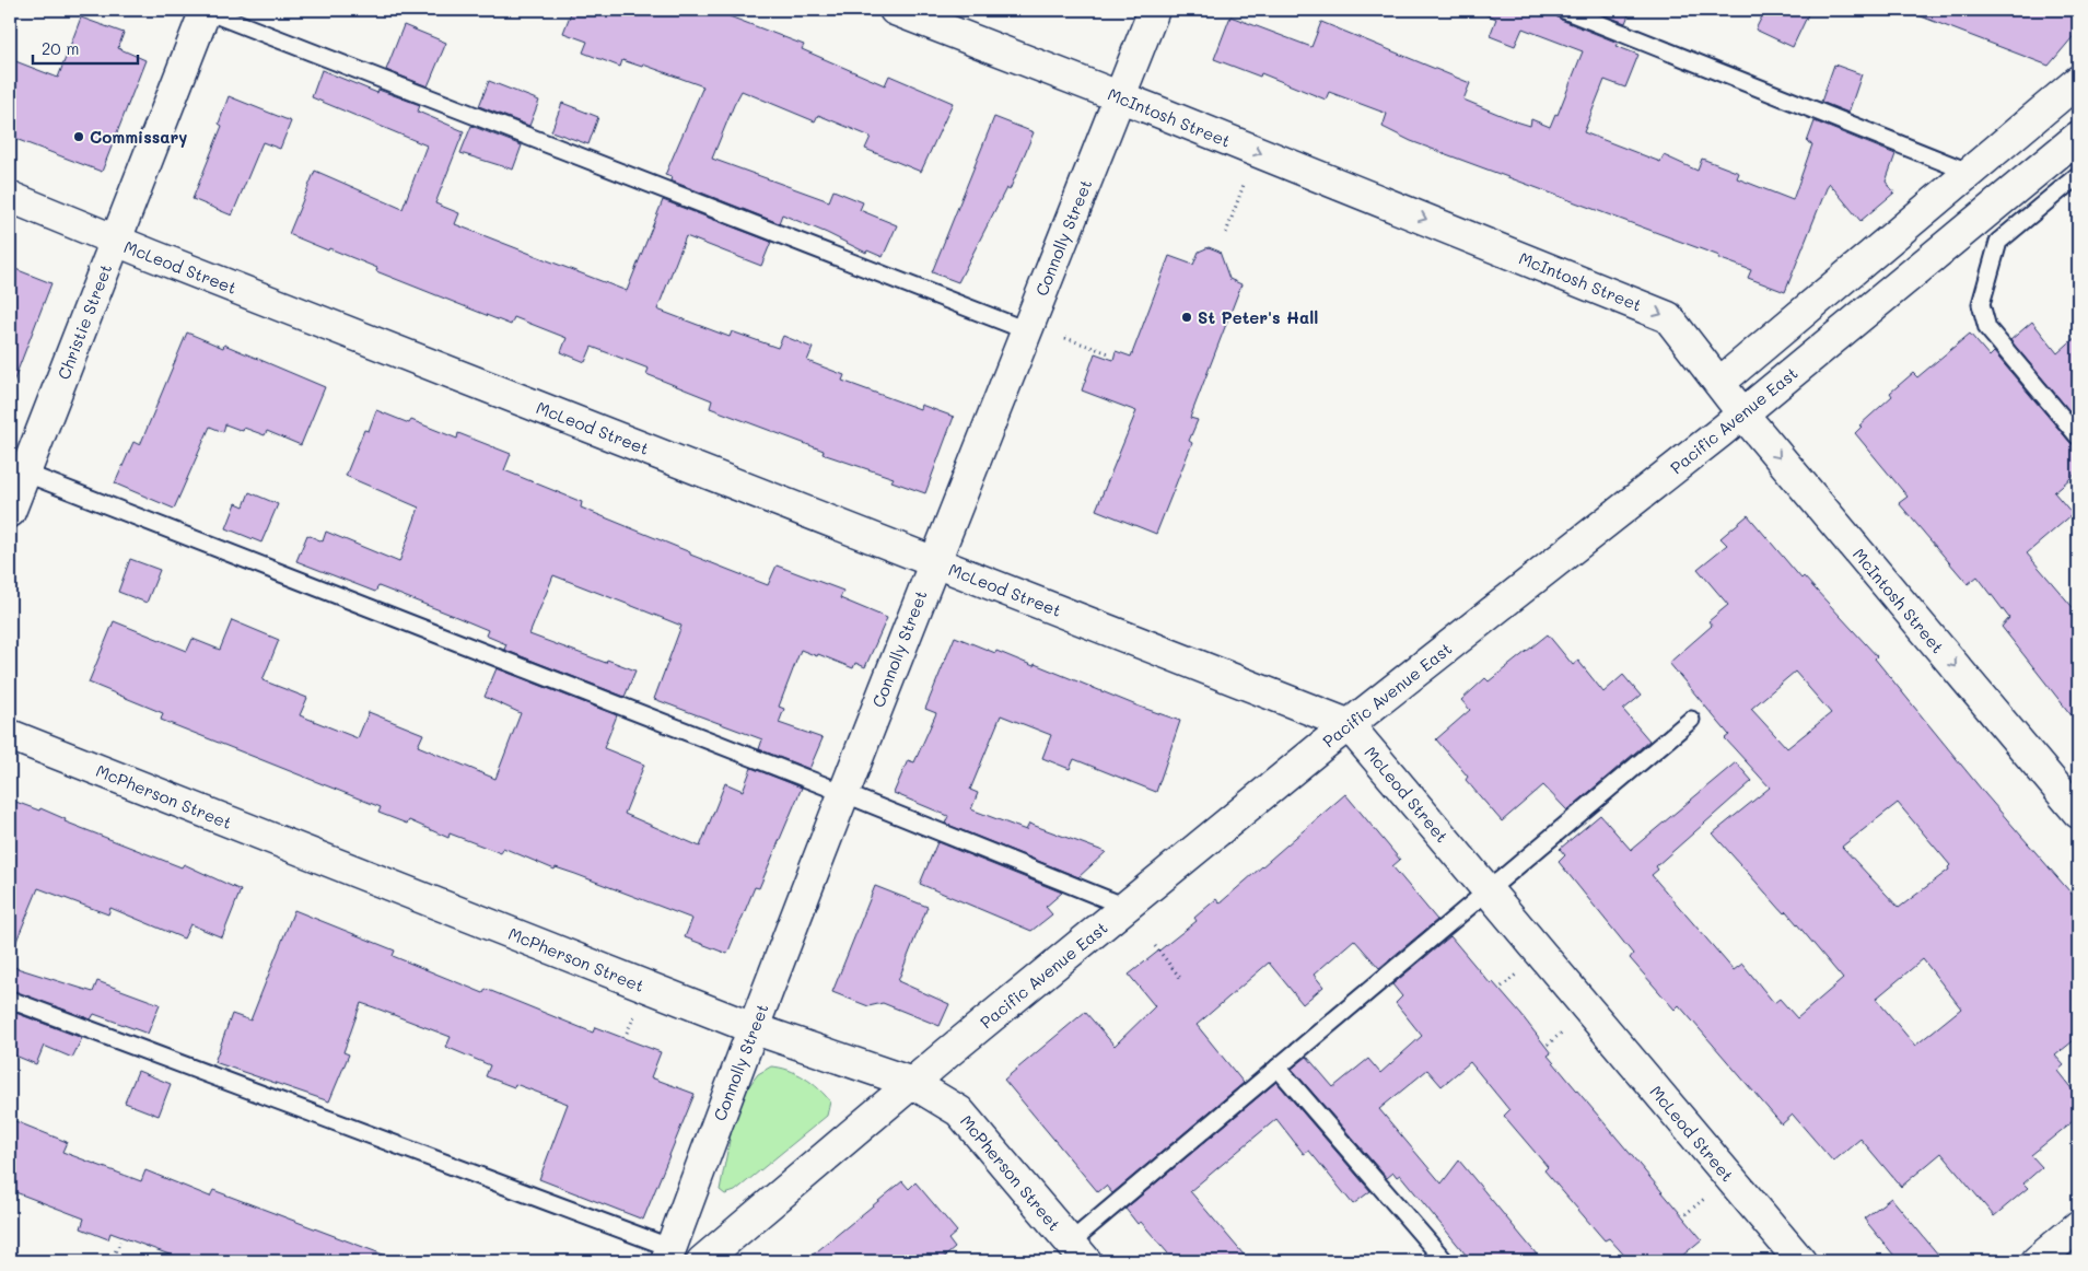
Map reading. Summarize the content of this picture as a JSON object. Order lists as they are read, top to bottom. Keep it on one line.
{"streets":{"street":["McIntosh Street","Connolly Street","McLeod Street","Christie Street","Pacific Avenue East","McPherson Street"]},"crossings":[["McIntosh Street","Connolly Street"],["McIntosh Street","Pacific Avenue East"],["Connolly Street","McLeod Street"],["Connolly Street","McPherson Street"],["McLeod Street","Christie Street"],["McLeod Street","Pacific Avenue East"],["Pacific Avenue East","McPherson Street"]],"one_way":["McIntosh Street"],"places":["Commissary","St Peter's Hall"],"scale_bar":"20 m"}
